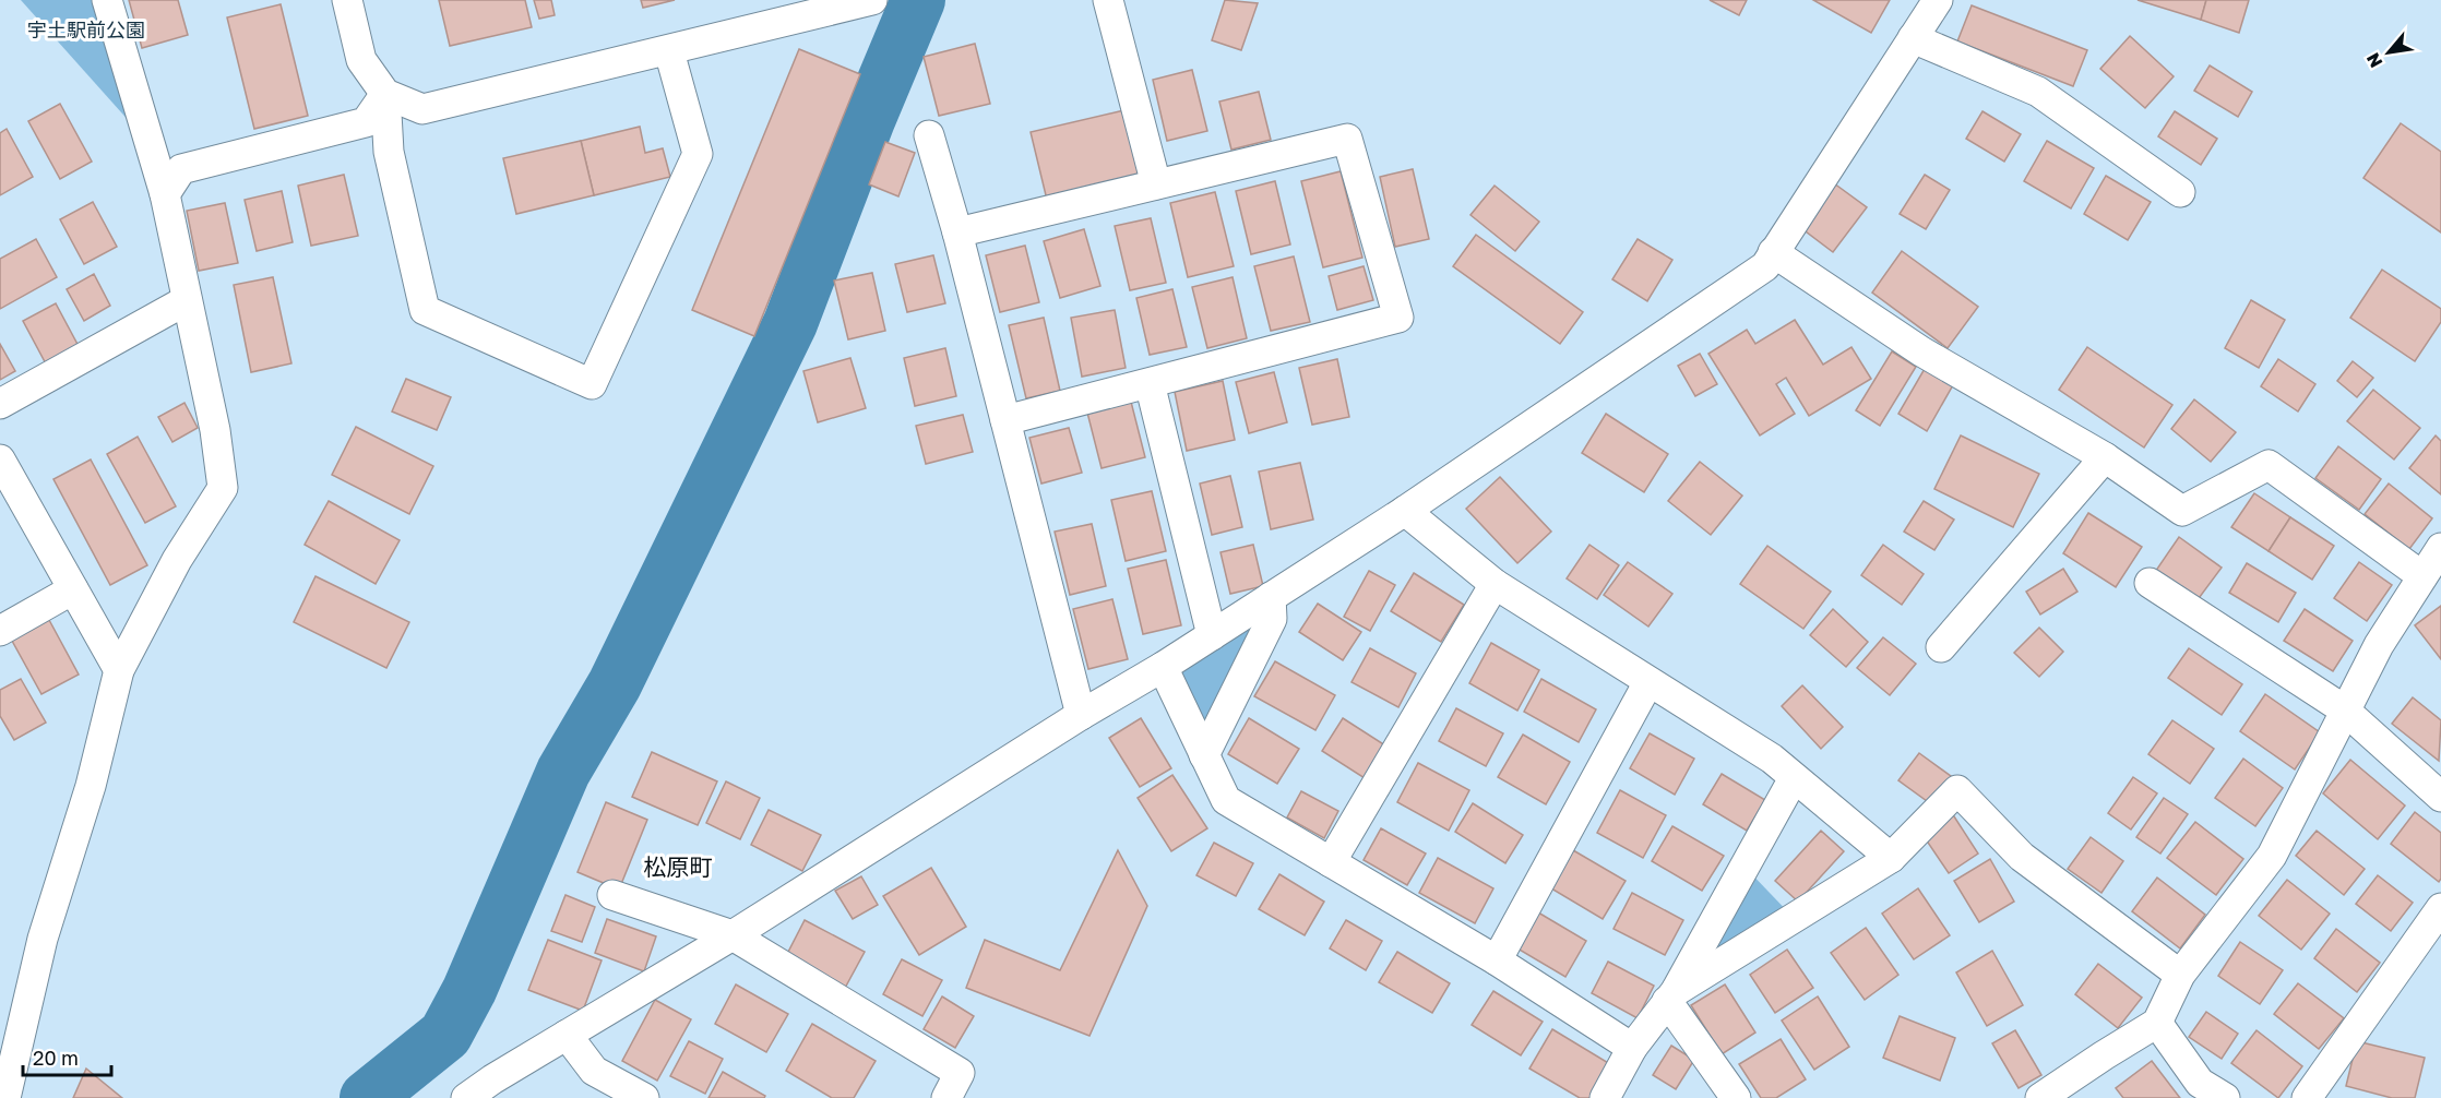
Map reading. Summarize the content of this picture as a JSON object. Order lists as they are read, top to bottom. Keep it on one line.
{"districts":["松原町"],"parks":["宇土駅前公園"],"scale_bar":"20 m","north":"bottom left"}
